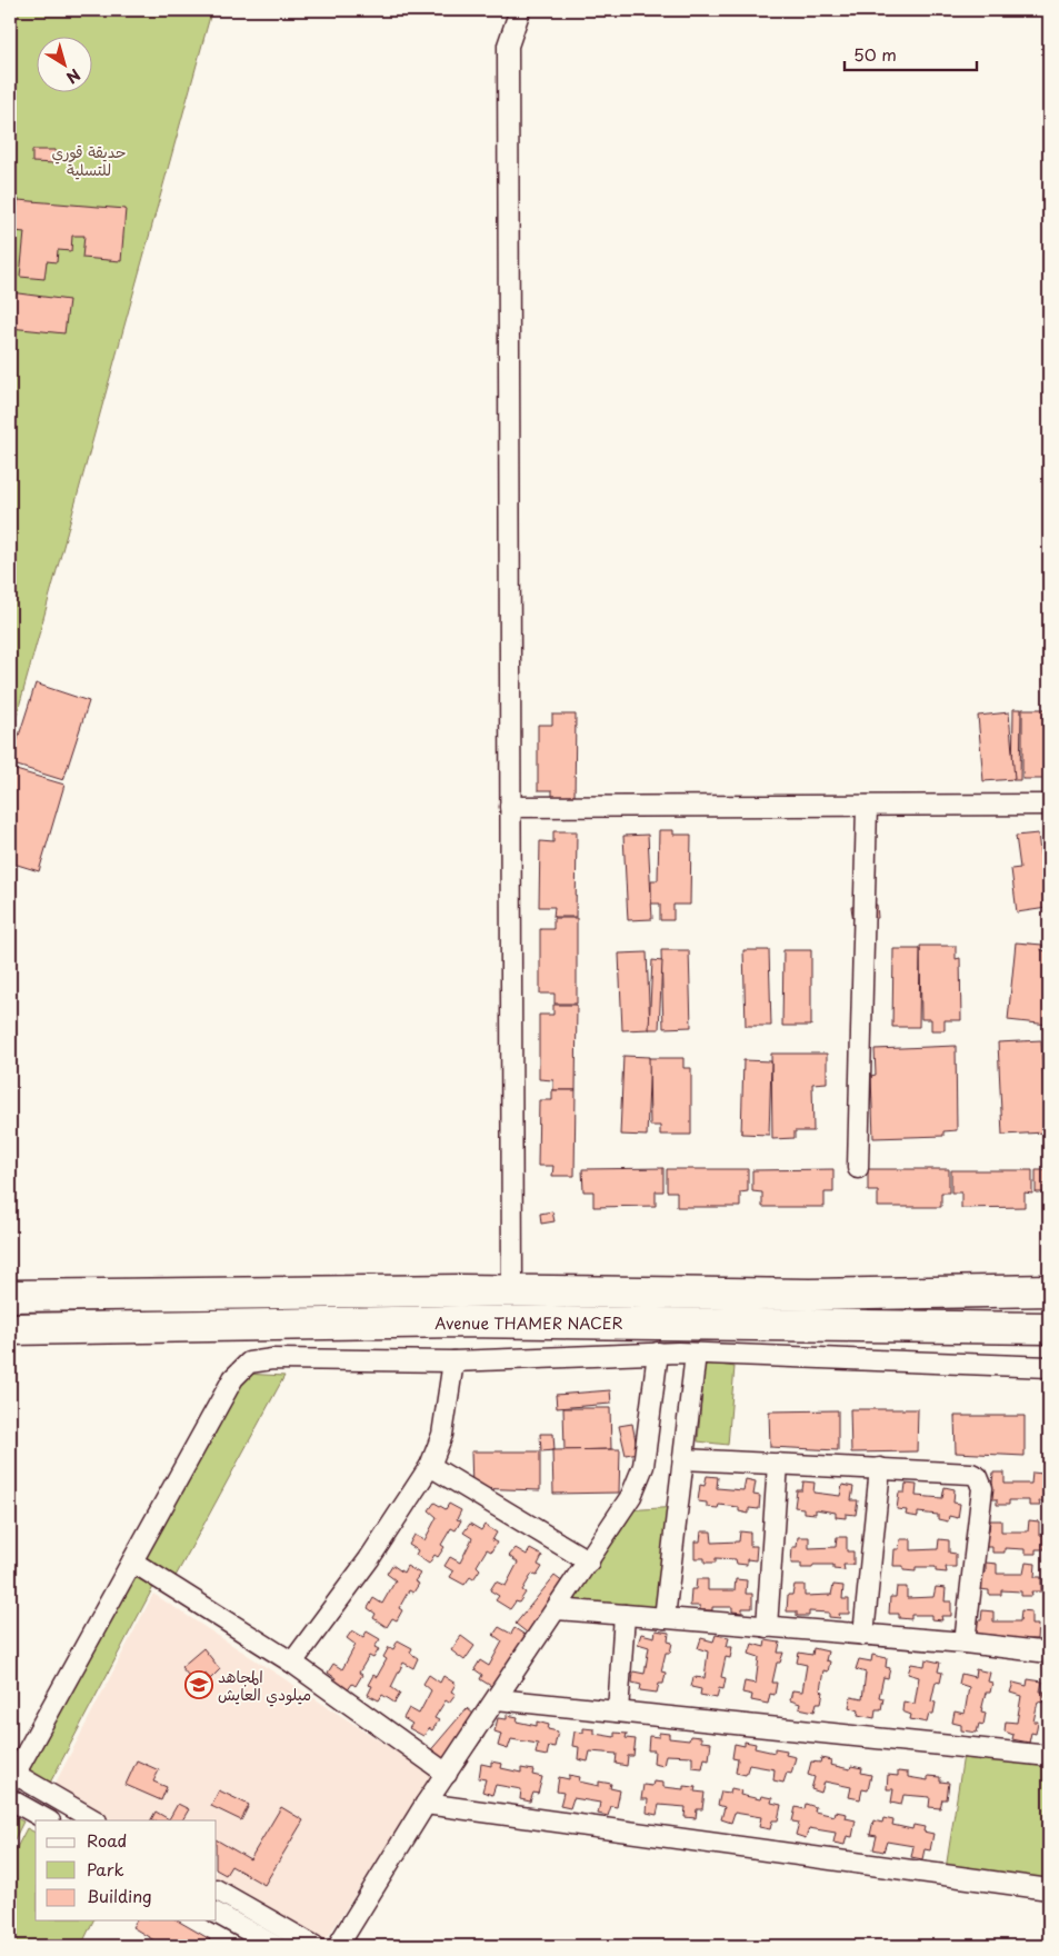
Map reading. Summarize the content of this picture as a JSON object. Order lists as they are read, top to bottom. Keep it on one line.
{"streets":{"highway":["Avenue THAMER NACER"]},"parks":["حديقة قوري للتسلية"],"places":{"school or university":["المجاهد ميلودي العايش"]},"legend":["Road","Park","Building"],"scale_bar":"50 m","north":"bottom right"}
